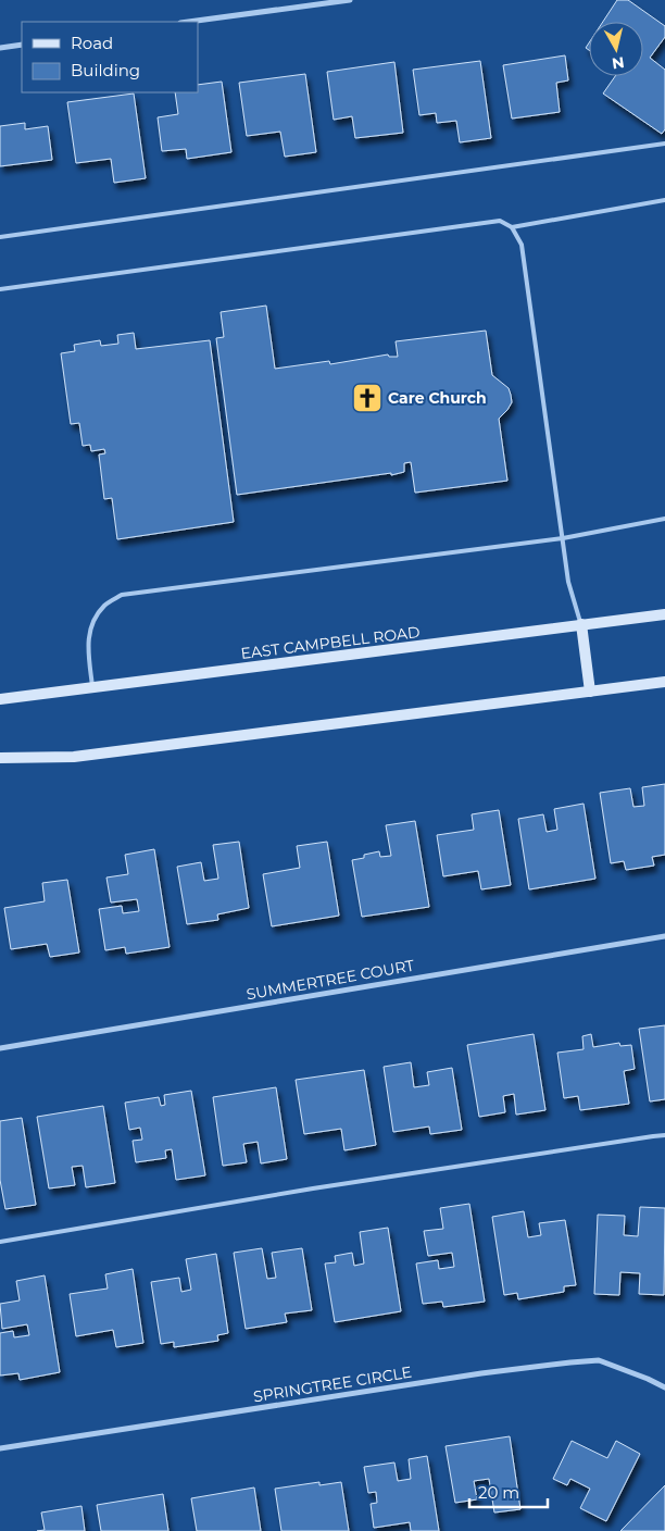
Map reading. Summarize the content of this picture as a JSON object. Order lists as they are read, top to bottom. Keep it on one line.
{"streets":{"main road":["EAST CAMPBELL ROAD"],"street":["SUMMERTREE COURT","SPRINGTREE CIRCLE"]},"places":{"church":["Care Church"]},"legend":["Road","Building"],"scale_bar":"20 m","north":"bottom"}
